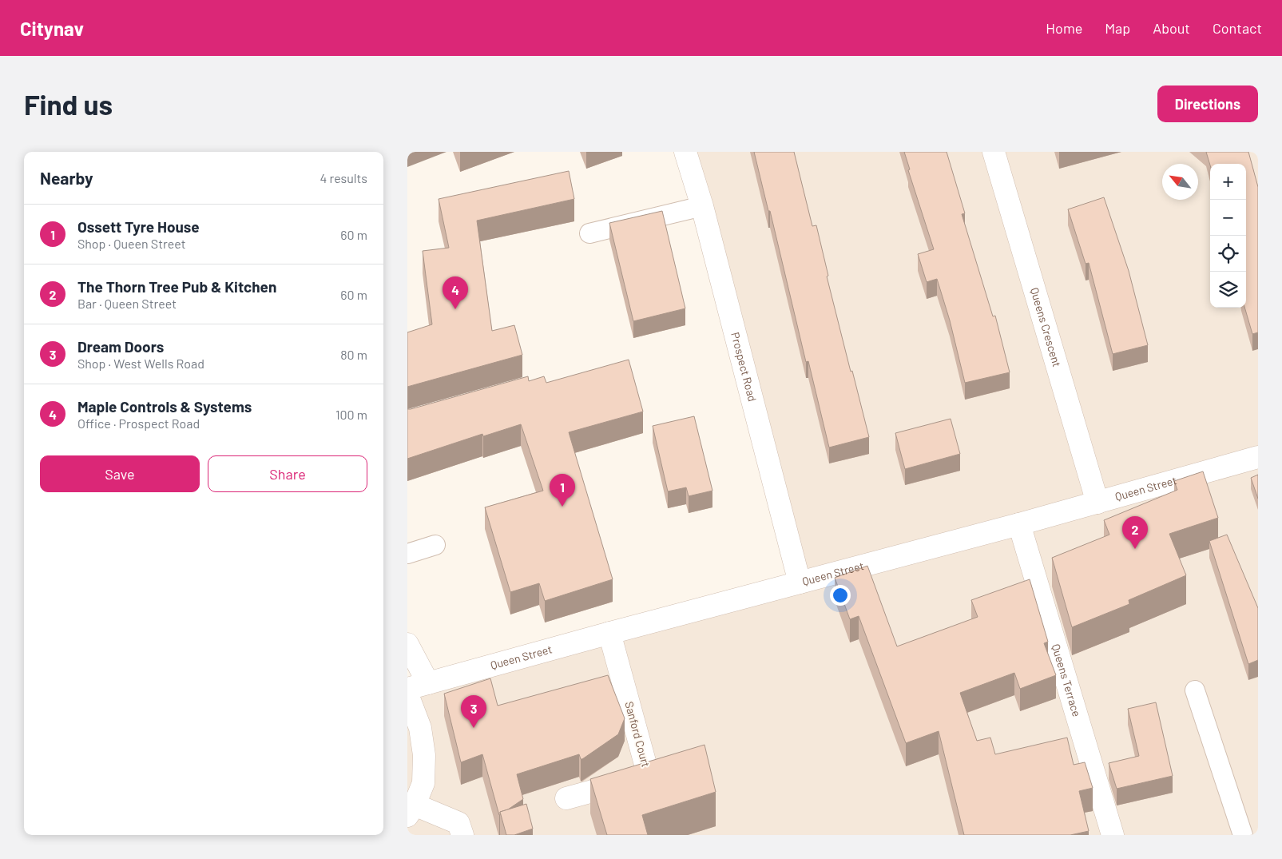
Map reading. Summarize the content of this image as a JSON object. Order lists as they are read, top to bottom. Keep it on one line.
{"streets":{"street":["Queens Crescent","Prospect Road","Queen Street","Queens Terrace","Sanford Court"]},"crossings":[["Queens Crescent","Queen Street"],["Prospect Road","Queen Street"],["Queen Street","Queens Terrace"],["Queen Street","Sanford Court"]],"north":"top left","page":{"header":"Citynav","nav":["Home","Map","About","Contact"],"buttons":["Directions",["Save","Share"]],"title":"Find us","heading":["Nearby","4 results"],"map_buttons":["+","−"],"list":[{"mark":"1","name":"Ossett Tyre House","note":"Shop · Queen Street","value":"60 m"},{"mark":"2","name":"The Thorn Tree Pub & Kitchen","note":"Bar · Queen Street","value":"60 m"},{"mark":"3","name":"Dream Doors","note":"Shop · West Wells Road","value":"80 m"},{"mark":"4","name":"Maple Controls & Systems","note":"Office · Prospect Road","value":"100 m"}],"pins":["4","1","2","3"]}}
